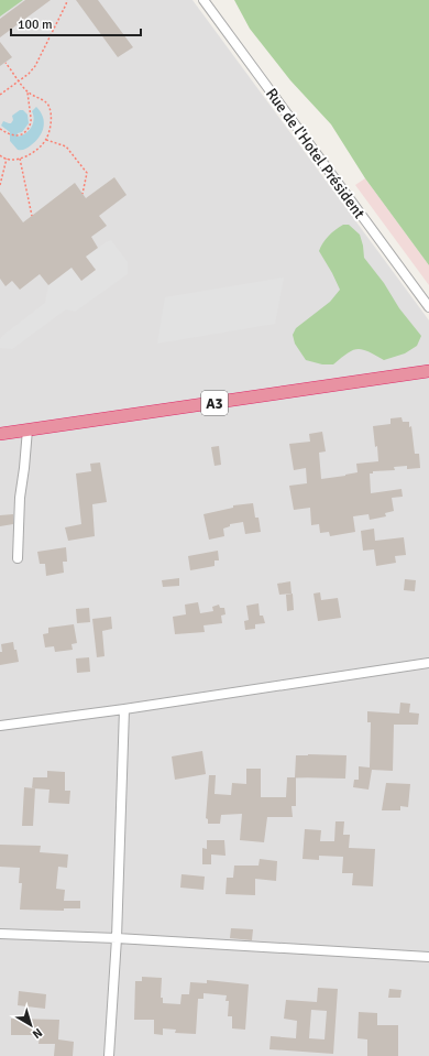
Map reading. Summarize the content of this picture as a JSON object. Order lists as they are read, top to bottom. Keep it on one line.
{"streets":{"highway":["A3"],"street":["Rue de l'Hotel Président"]},"scale_bar":"100 m","north":"bottom right"}
